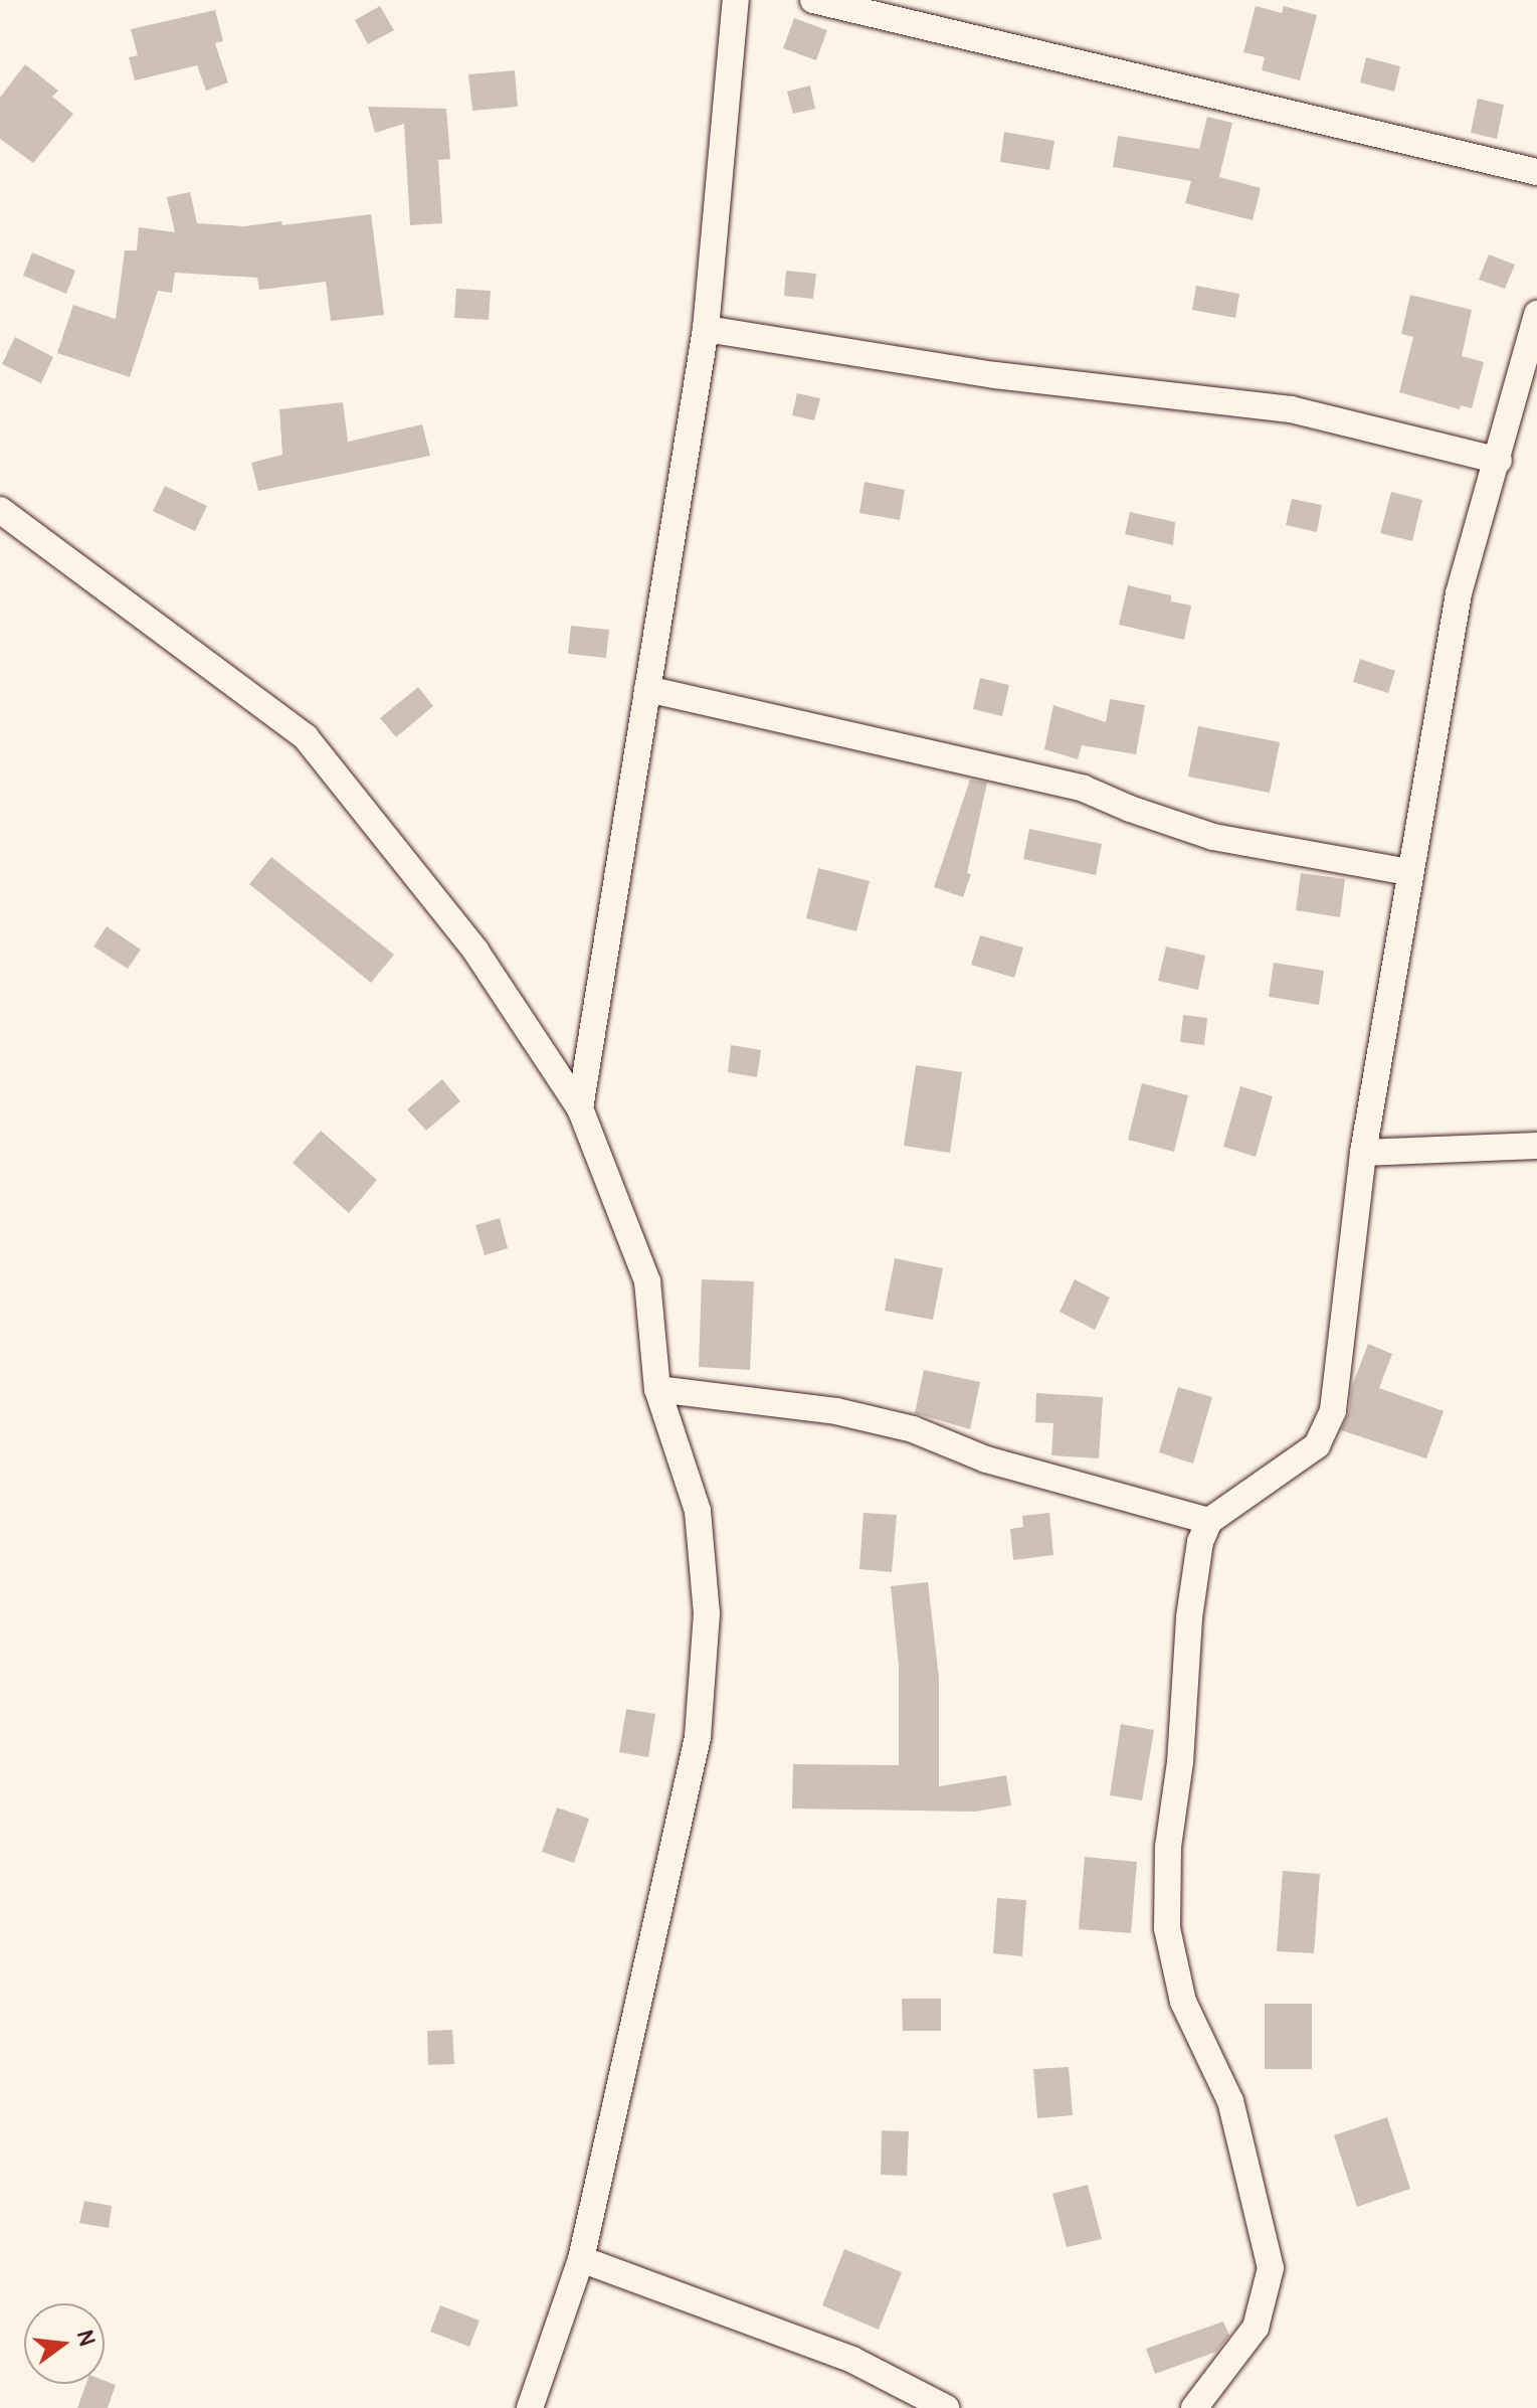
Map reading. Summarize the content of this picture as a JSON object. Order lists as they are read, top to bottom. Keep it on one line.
{"north":"right"}
